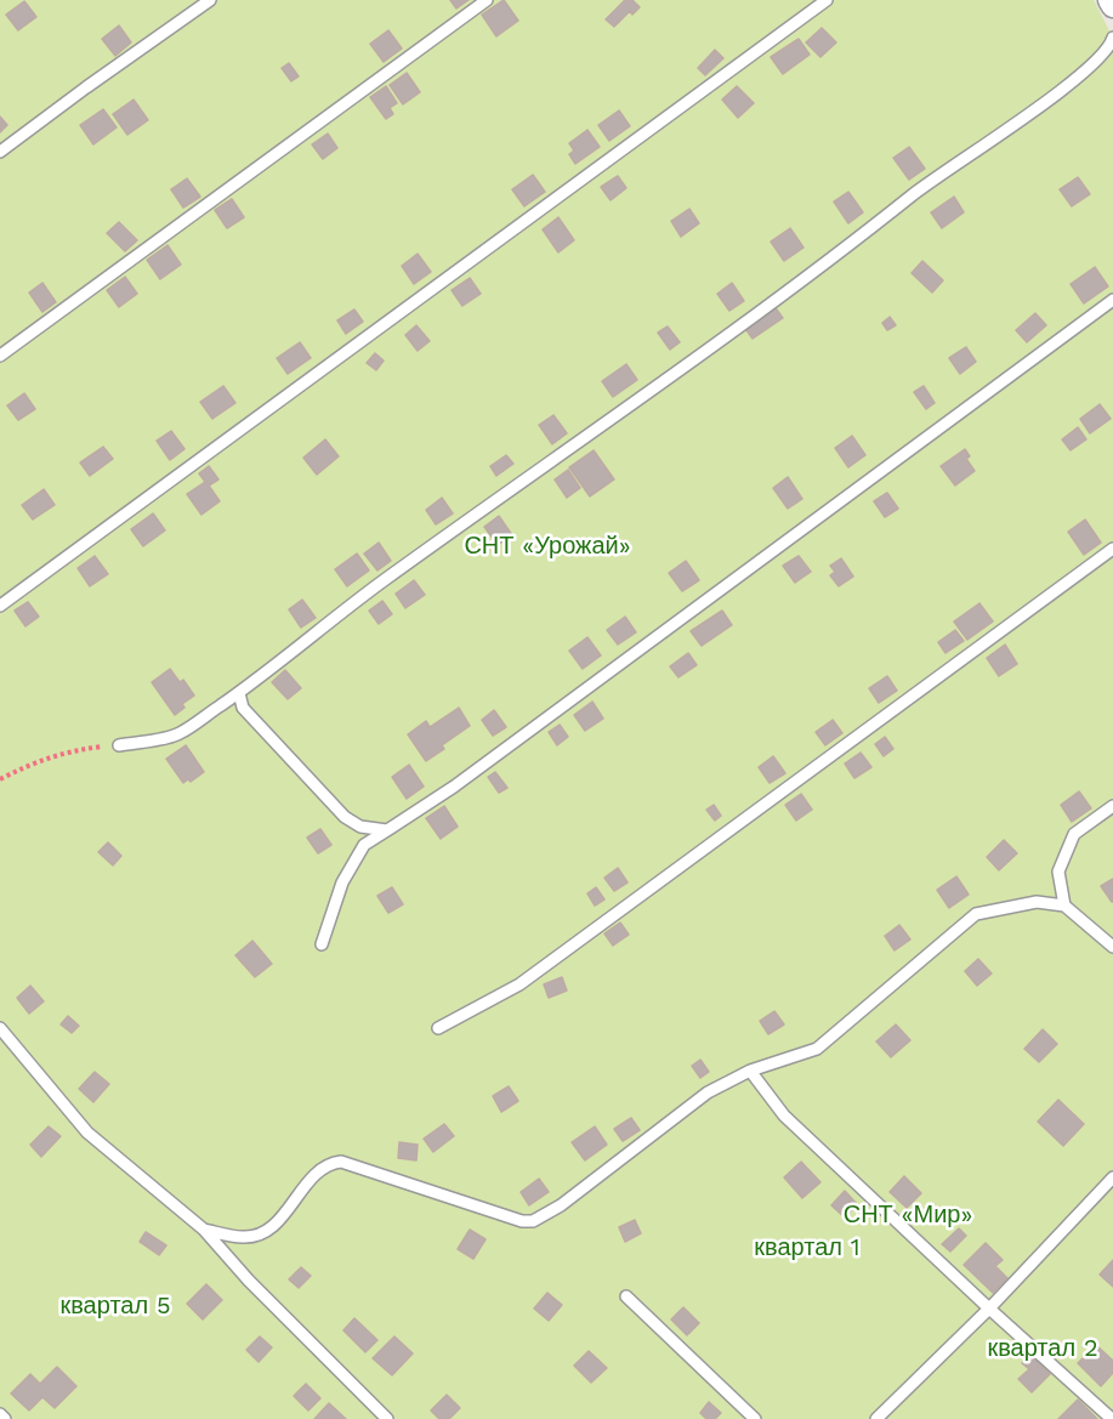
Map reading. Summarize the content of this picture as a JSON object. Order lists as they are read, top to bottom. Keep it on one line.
{"parks":["СНТ «Урожай»","СНТ «Мир»","квартал 1","квартал 5","квартал 2"]}
